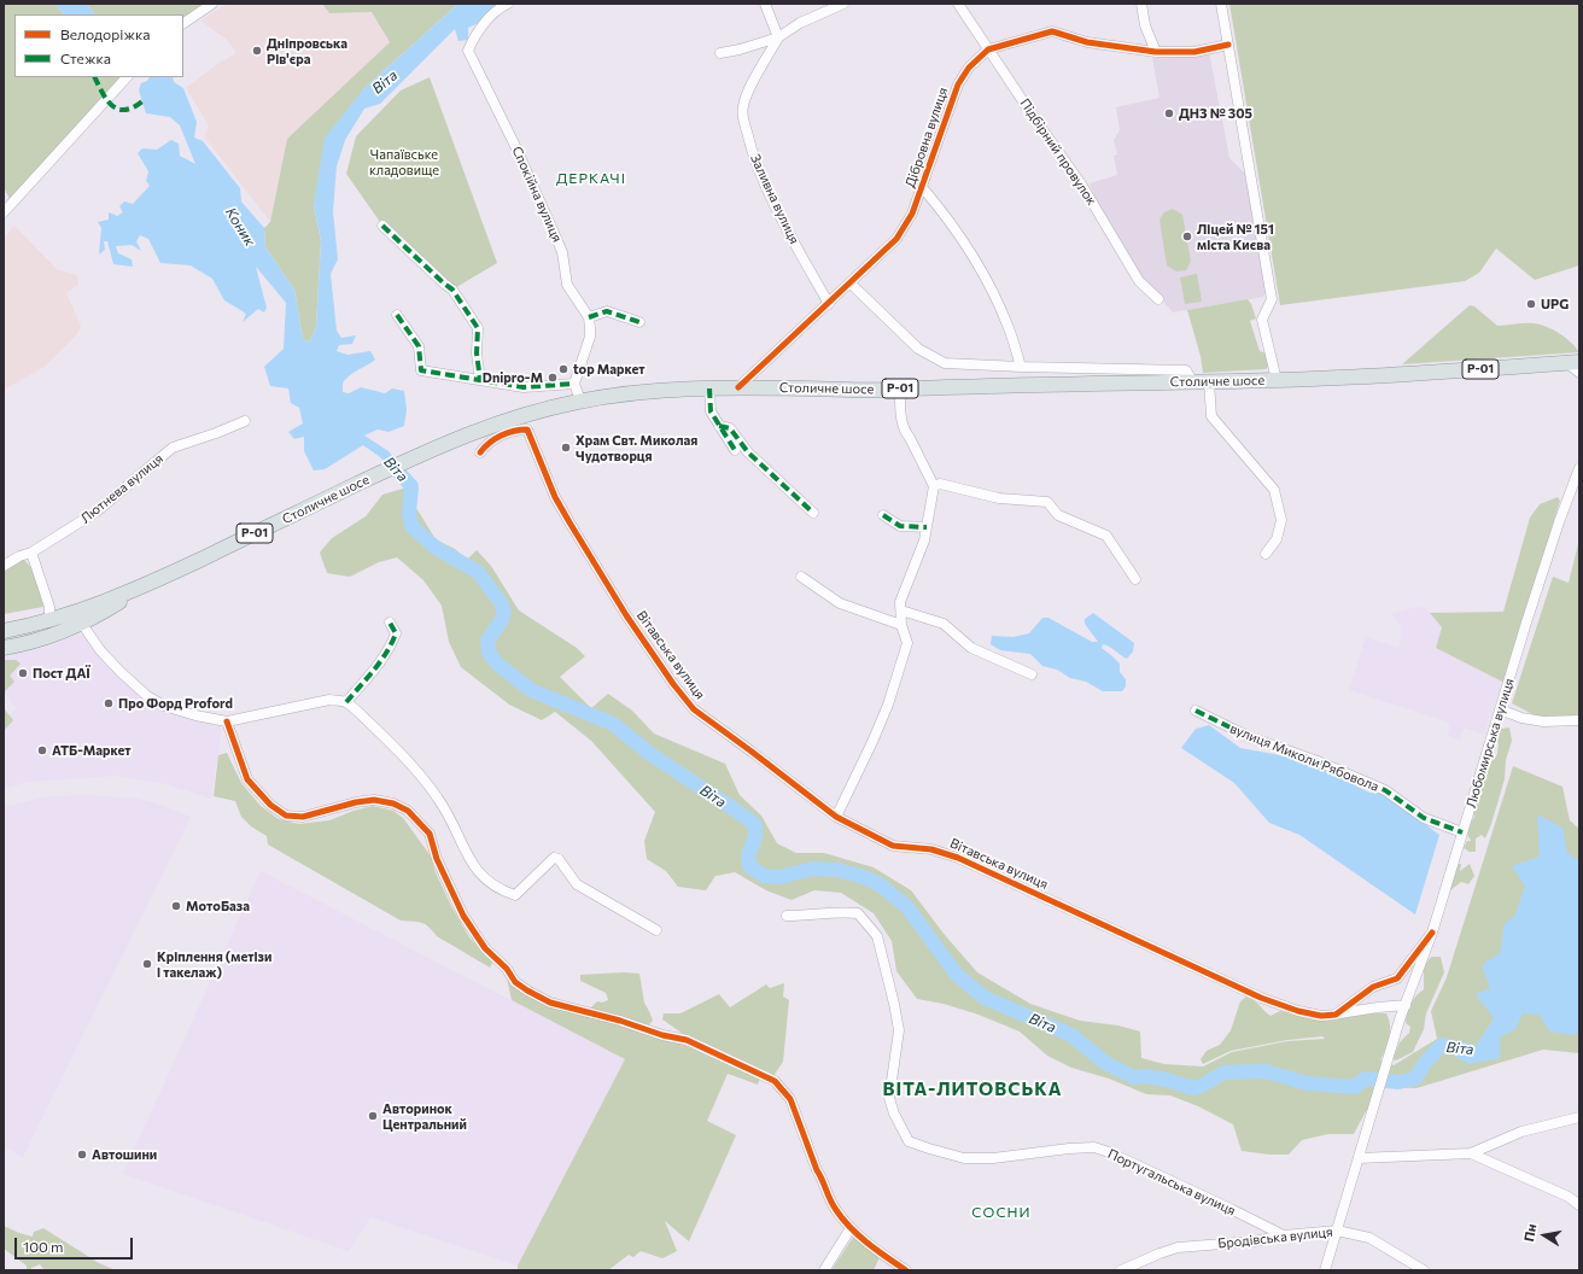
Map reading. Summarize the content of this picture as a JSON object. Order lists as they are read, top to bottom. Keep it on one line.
{"streets":{"main road":["Р-01","Столичне шосе"],"street":["Дібровна вулиця","Підбірний провулок","Спокійна вулиця","Заливна вулиця","Лютнева вулиця","Вітавська вулиця","Любомирська вулиця","вулиця Миколи Рябовола","Португальська вулиця","Бродівська вулиця"]},"crossings":[["Дібровна вулиця","Підбірний провулок"],["Дібровна вулиця","Заливна вулиця"],["Дібровна вулиця","Столичне шосе"],["Вітавська вулиця","Любомирська вулиця"],["Любомирська вулиця","вулиця Миколи Рябовола"],["Португальська вулиця","Бродівська вулиця"]],"districts":["ДЕРКАЧІ","ВІТА-ЛИТОВСЬКА","СОСНИ"],"water":["Віта","Коник"],"parks":["Чапаївське кладовище"],"places":["Дніпровська Рів'єра","ДНЗ № 305","Ліцей № 151 міста Києва","UPG","top Маркет","Dnipro-M","Храм Свт. Миколая Чудотворця","Пост ДАЇ","Про Форд Proford","АТБ-Маркет","МотоБаза","Кріплення (метізи і такелаж)","Авторинок Центральний","Автошини"],"legend":["Велодоріжка","Стежка"],"scale_bar":"100 m","north":"left"}
